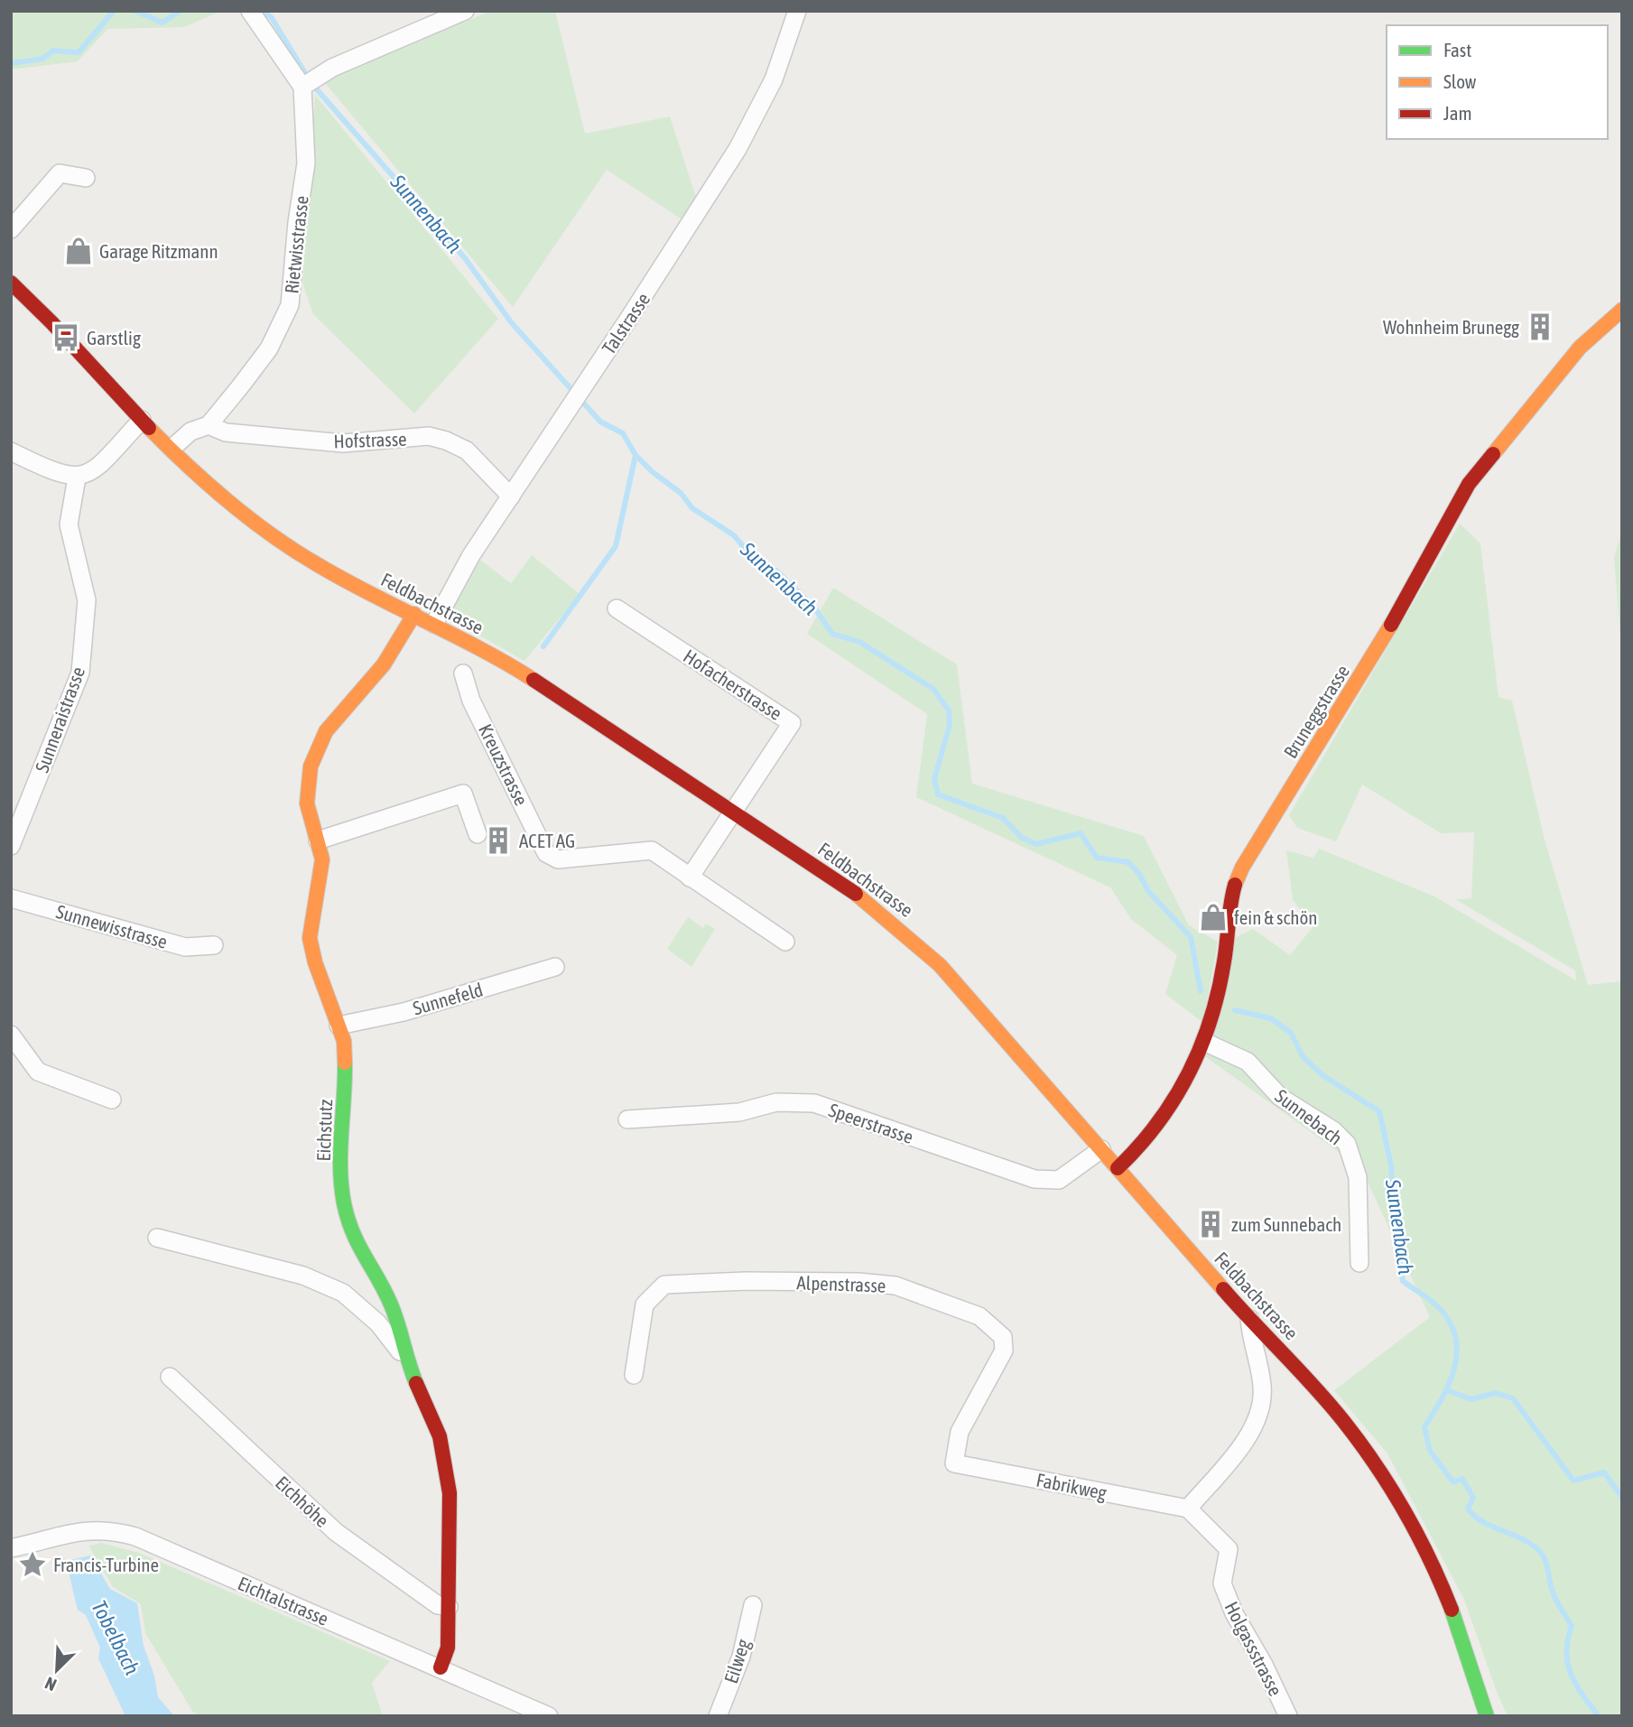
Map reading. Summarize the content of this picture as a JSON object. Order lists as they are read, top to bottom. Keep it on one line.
{"streets":{"street":["Rietwisstrasse","Talstrasse","Hofstrasse","Feldbachstrasse","Hofacherstrasse","Bruneggstrasse","Sunneraistrasse","Kreuzstrasse","Sunnewisstrasse","Sunnefeld","Sunnebach","Speerstrasse","Eichstutz","Alpenstrasse","Fabrikweg","Eichhöhe","Eichtalstrasse","Holgassstrasse","Eilweg"]},"crossings":[["Rietwisstrasse","Hofstrasse"],["Rietwisstrasse","Feldbachstrasse"],["Talstrasse","Hofstrasse"],["Talstrasse","Feldbachstrasse"],["Feldbachstrasse","Hofacherstrasse"],["Feldbachstrasse","Bruneggstrasse"],["Feldbachstrasse","Speerstrasse"],["Feldbachstrasse","Eichstutz"],["Bruneggstrasse","Sunnebach"],["Sunnefeld","Eichstutz"],["Eichstutz","Eichhöhe"],["Eichstutz","Eichtalstrasse"],["Alpenstrasse","Fabrikweg"],["Fabrikweg","Holgassstrasse"]],"water":["Sunnenbach","Tobelbach"],"places":{"shop":["Garage Ritzmann","fein & schön"],"building":["Wohnheim Brunegg","ACET AG","zum Sunnebach"],"bus stop":["Garstlig"],"place":["Francis-Turbine"]},"legend":["Fast","Slow","Jam"],"north":"bottom left"}
